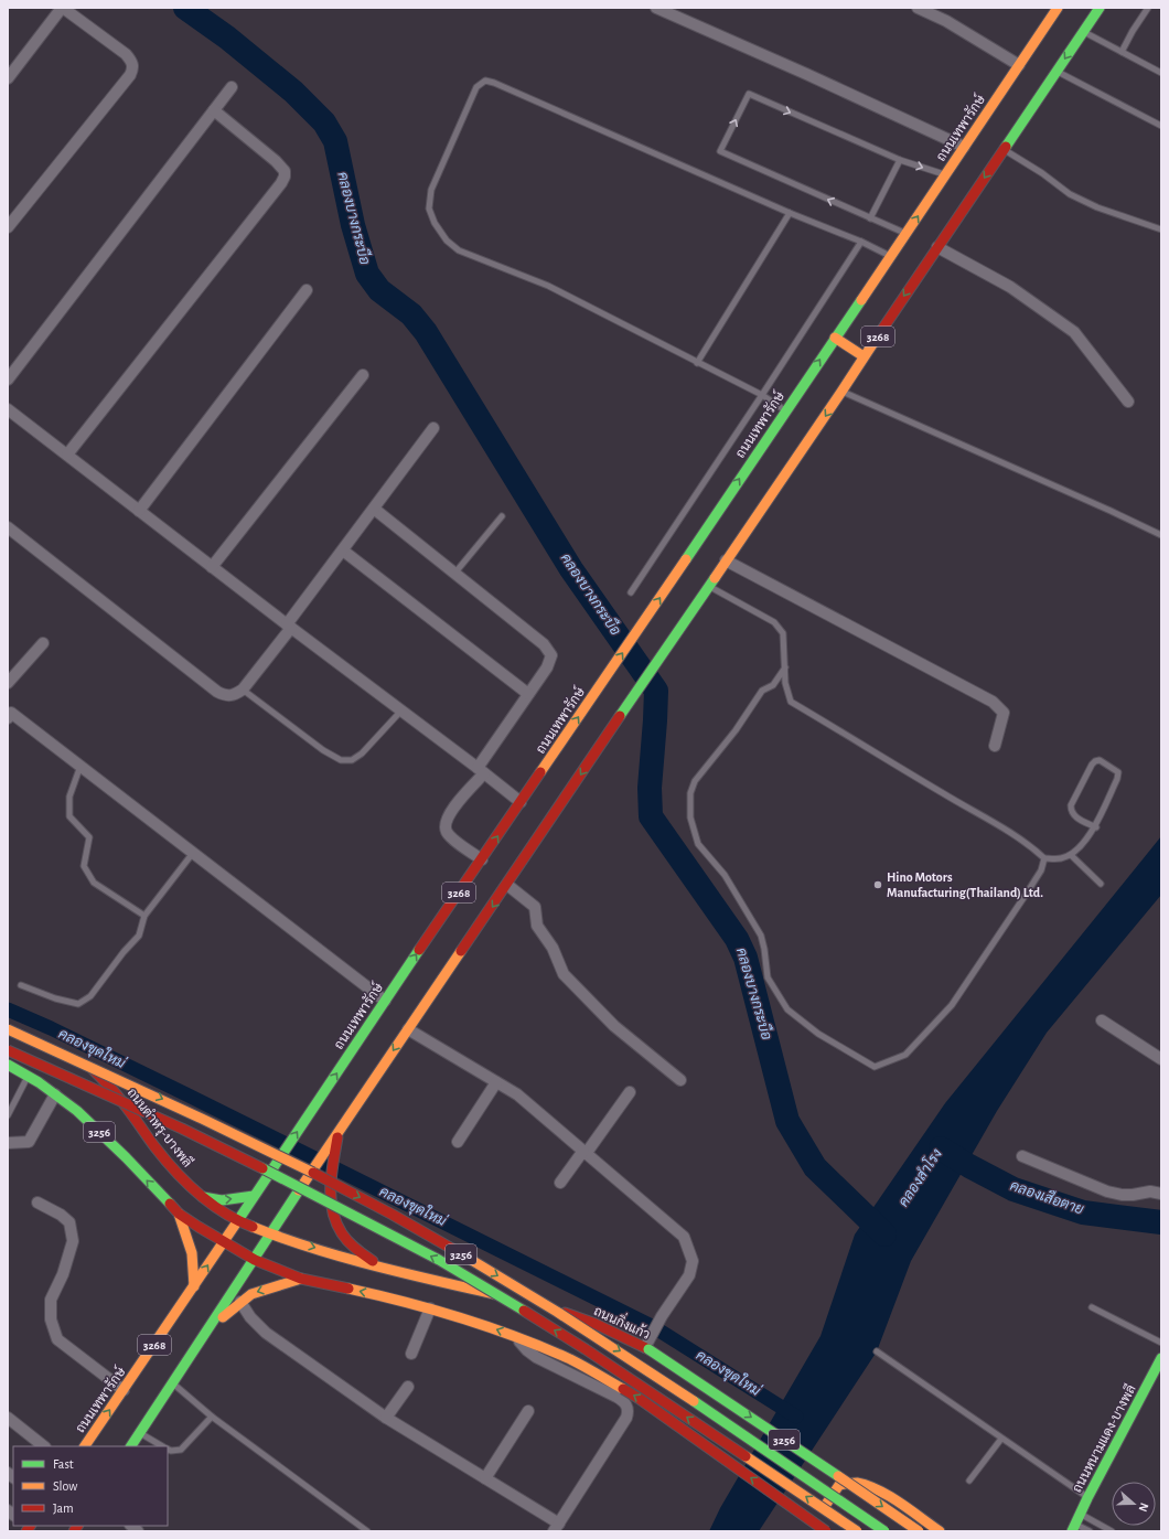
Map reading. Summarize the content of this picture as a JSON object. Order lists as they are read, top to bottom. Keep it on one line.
{"streets":{"main road":["ถนนเทพารักษ์","3268","ถนนตำหรุ-บางพลี","3256","ถนนกิ่งแก้ว","ถนนหนามแดง-บางพลี"]},"crossings":[["ถนนเทพารักษ์","ถนนตำหรุ-บางพลี"],["ถนนเทพารักษ์","3256"],["3268","ถนนตำหรุ-บางพลี"],["3268","3256"],["3268","ถนนกิ่งแก้ว"],["ถนนตำหรุ-บางพลี","ถนนกิ่งแก้ว"]],"water":["คลองบางกระบือ","คลองขุดใหม่","คลองสำโรง","คลองเสือตาย"],"places":["Hino Motors Manufacturing(Thailand) Ltd."],"legend":["Fast","Slow","Jam"],"north":"right"}
